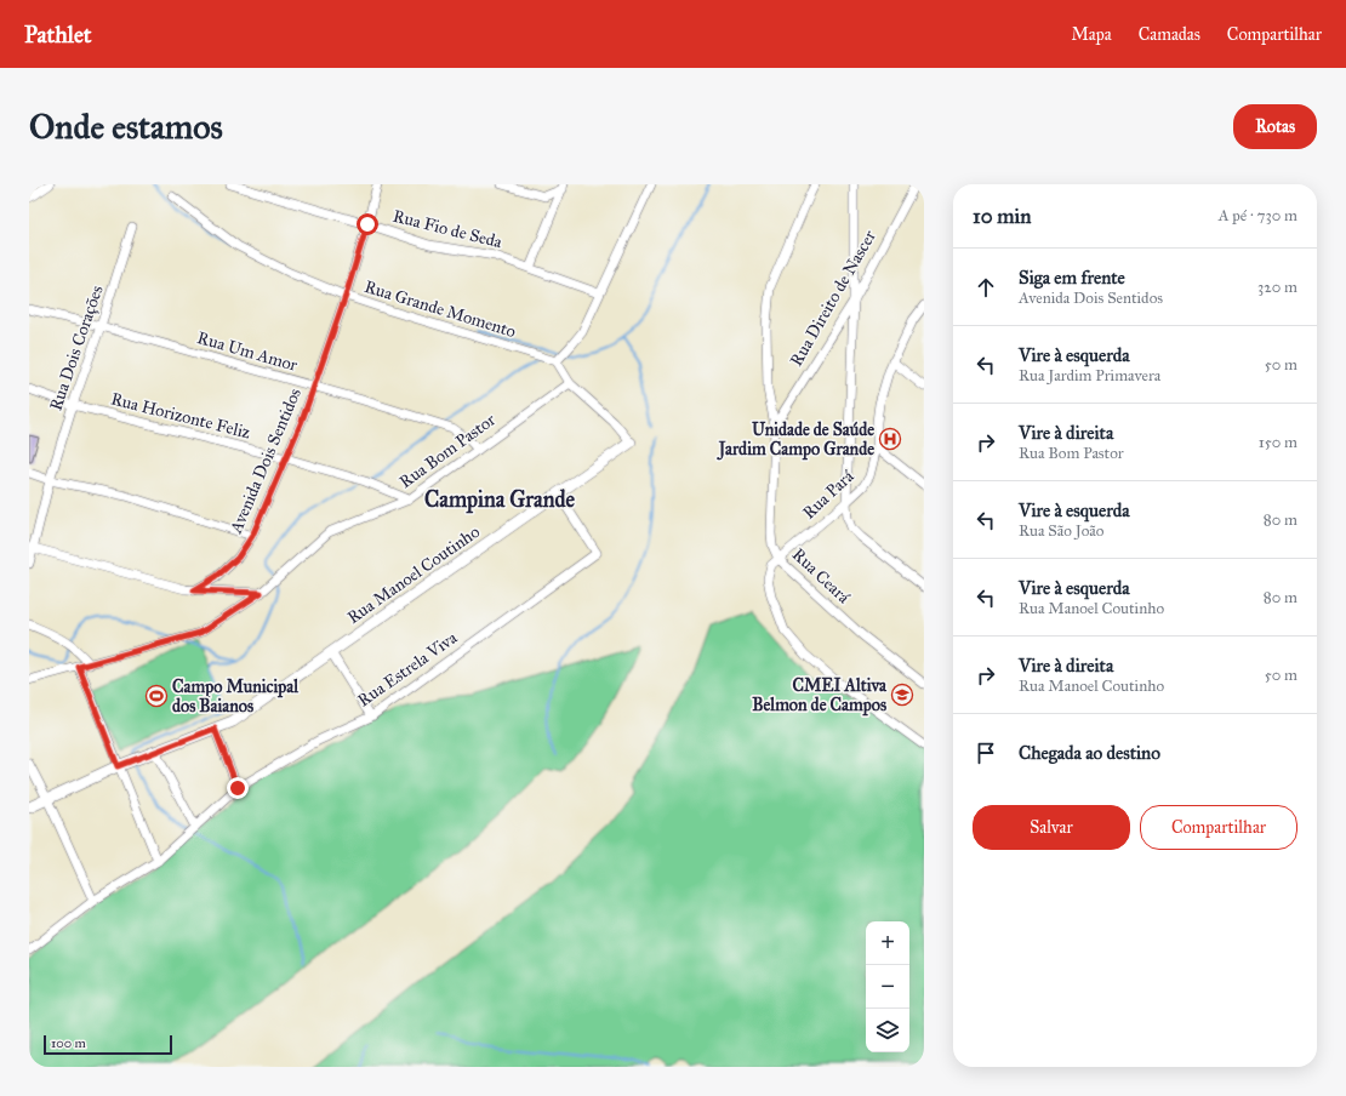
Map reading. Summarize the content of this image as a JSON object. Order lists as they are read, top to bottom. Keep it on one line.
{"streets":{"street":["Rua Fio de Seda","Rua Direito de Nascer","Rua Grande Momento","Rua Dois Corações","Rua Um Amor","Rua Horizonte Feliz","Rua Bom Pastor","Avenida Dois Sentidos","Rua Pará","Rua Manoel Coutinho","Rua Ceará","Rua Estrela Viva"]},"crossings":[["Rua Fio de Seda","Avenida Dois Sentidos"],["Rua Direito de Nascer","Rua Ceará"],["Rua Grande Momento","Avenida Dois Sentidos"],["Rua Dois Corações","Rua Um Amor"],["Rua Dois Corações","Rua Horizonte Feliz"],["Rua Um Amor","Rua Bom Pastor"],["Rua Um Amor","Avenida Dois Sentidos"],["Rua Horizonte Feliz","Rua Bom Pastor"],["Rua Horizonte Feliz","Avenida Dois Sentidos"],["Rua Pará","Rua Ceará"],["Rua Manoel Coutinho","Rua Estrela Viva"]],"districts":["Campina Grande"],"places":{"hospital":["Unidade de Saúde Jardim Campo Grande"],"school or university":["CMEI Altiva Belmon de Campos"],"sports":["Campo Municipal dos Baianos"]},"scale_bar":"100 m","page":{"header":"Pathlet","nav":["Mapa","Camadas","Compartilhar"],"buttons":["Rotas",["Salvar","Compartilhar"]],"title":"Onde estamos","heading":["10 min","A pé · 730 m"],"list":[["Siga em frente","Avenida Dois Sentidos","320 m"],["Vire à esquerda","Rua Jardim Primavera","50 m"],["Vire à direita","Rua Bom Pastor","150 m"],["Vire à esquerda","Rua São João","80 m"],["Vire à esquerda","Rua Manoel Coutinho","80 m"],["Vire à direita","Rua Manoel Coutinho","50 m"],"Chegada ao destino"],"map_buttons":["+","−"],"scale":"100 m"}}
